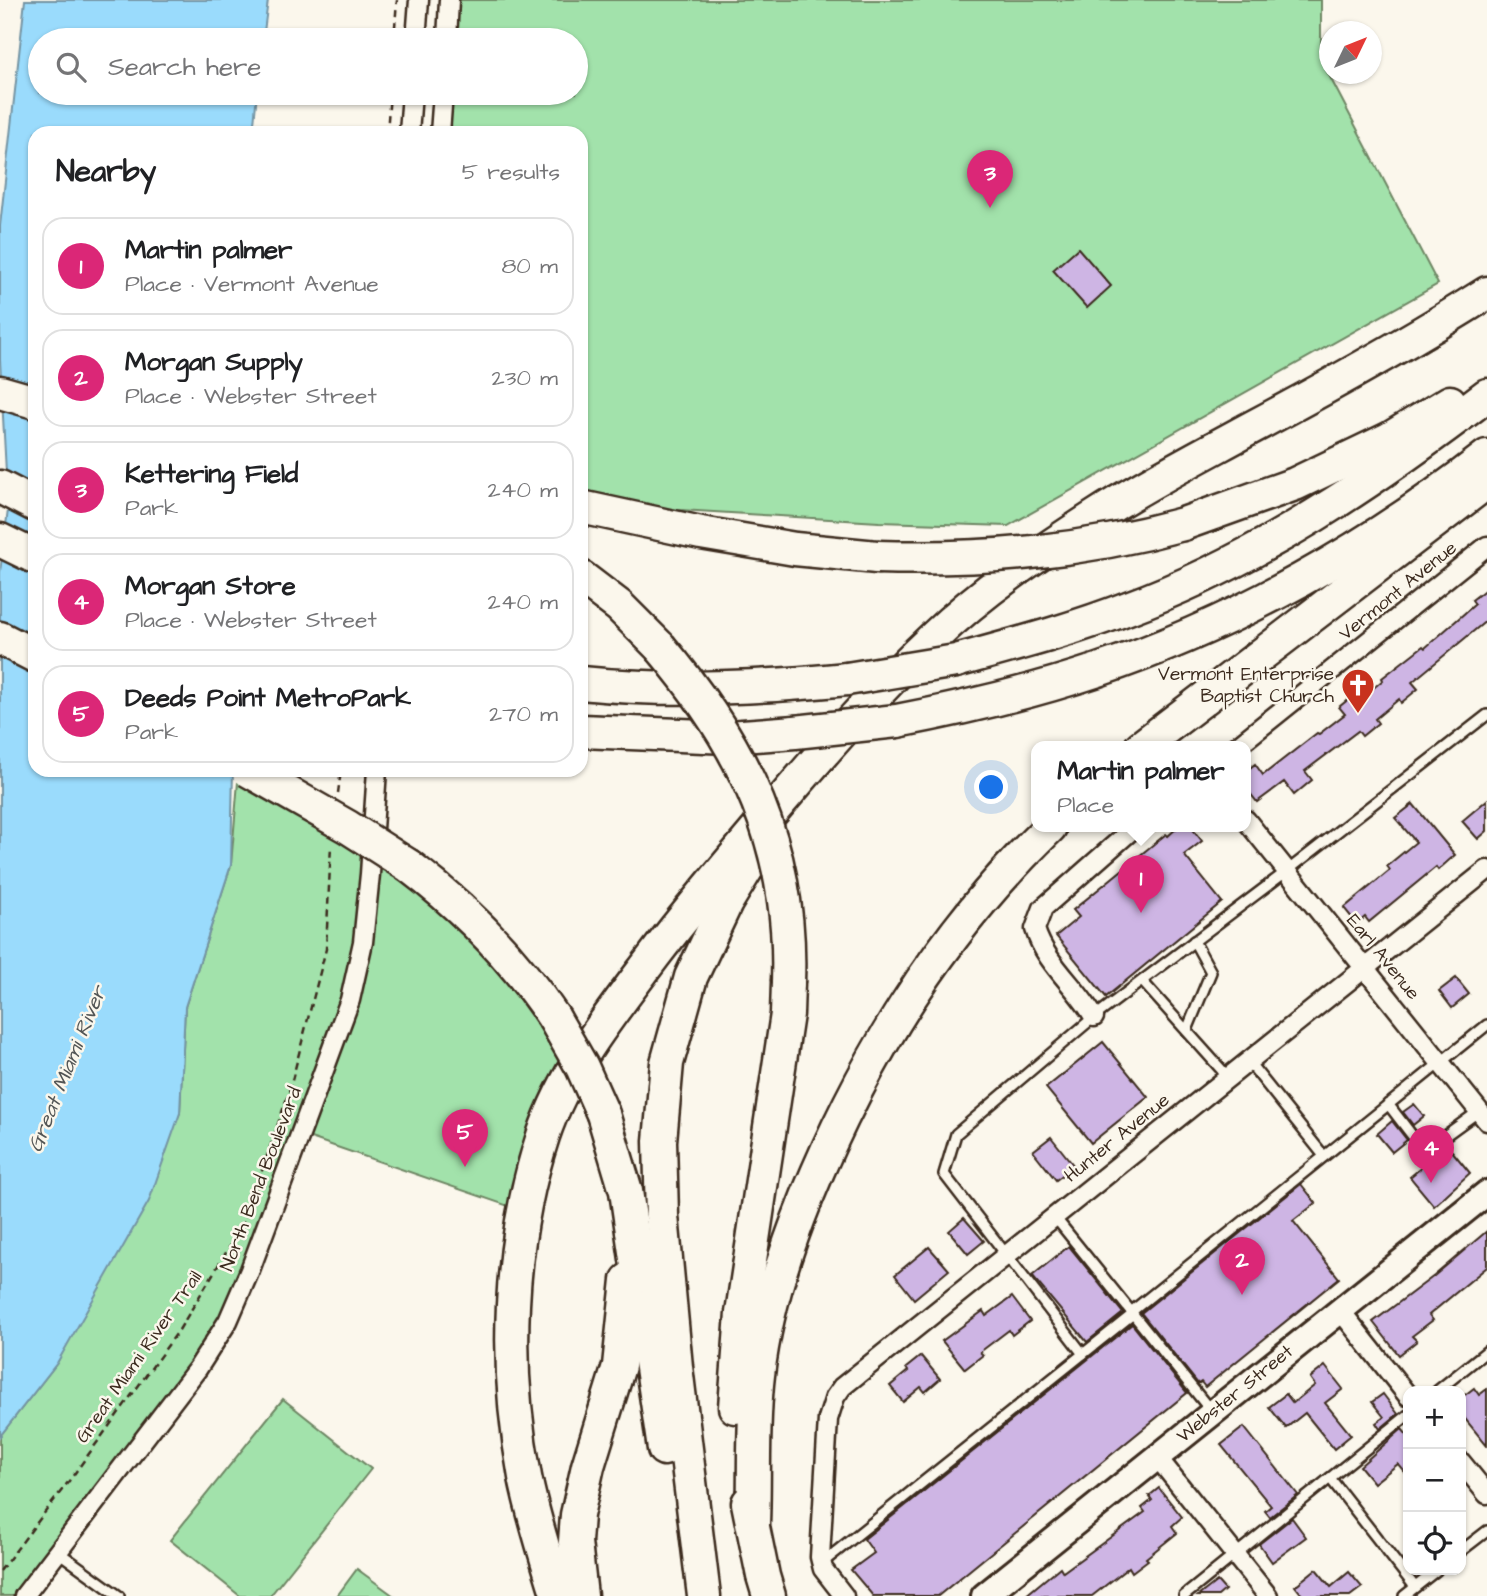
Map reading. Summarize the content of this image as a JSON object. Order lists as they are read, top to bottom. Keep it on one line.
{"streets":{"street":["Vermont Avenue","Earl Avenue","Hunter Avenue","North Bend Boulevard","Webster Street"],"path":["Great Miami River Trail"]},"crossings":[["Earl Avenue","Hunter Avenue"]],"water":["Great Miami River"],"places":{"church":["Vermont Enterprise Baptist Church"]},"north":"top right","page":{"search":"Search here","heading":["Nearby","5 results"],"pins":["3","1","5","4","2"],"list":[{"mark":"1","name":"Martin palmer","note":"Place · Vermont Avenue","value":"80 m"},{"mark":"2","name":"Morgan Supply","note":"Place · Webster Street","value":"230 m"},{"mark":"3","name":"Kettering Field","note":"Park","value":"240 m"},{"mark":"4","name":"Morgan Store","note":"Place · Webster Street","value":"240 m"},{"mark":"5","name":"Deeds Point MetroPark","note":"Park","value":"270 m"}],"popup":["Martin palmer","Place"],"map_buttons":["+","−"]}}
